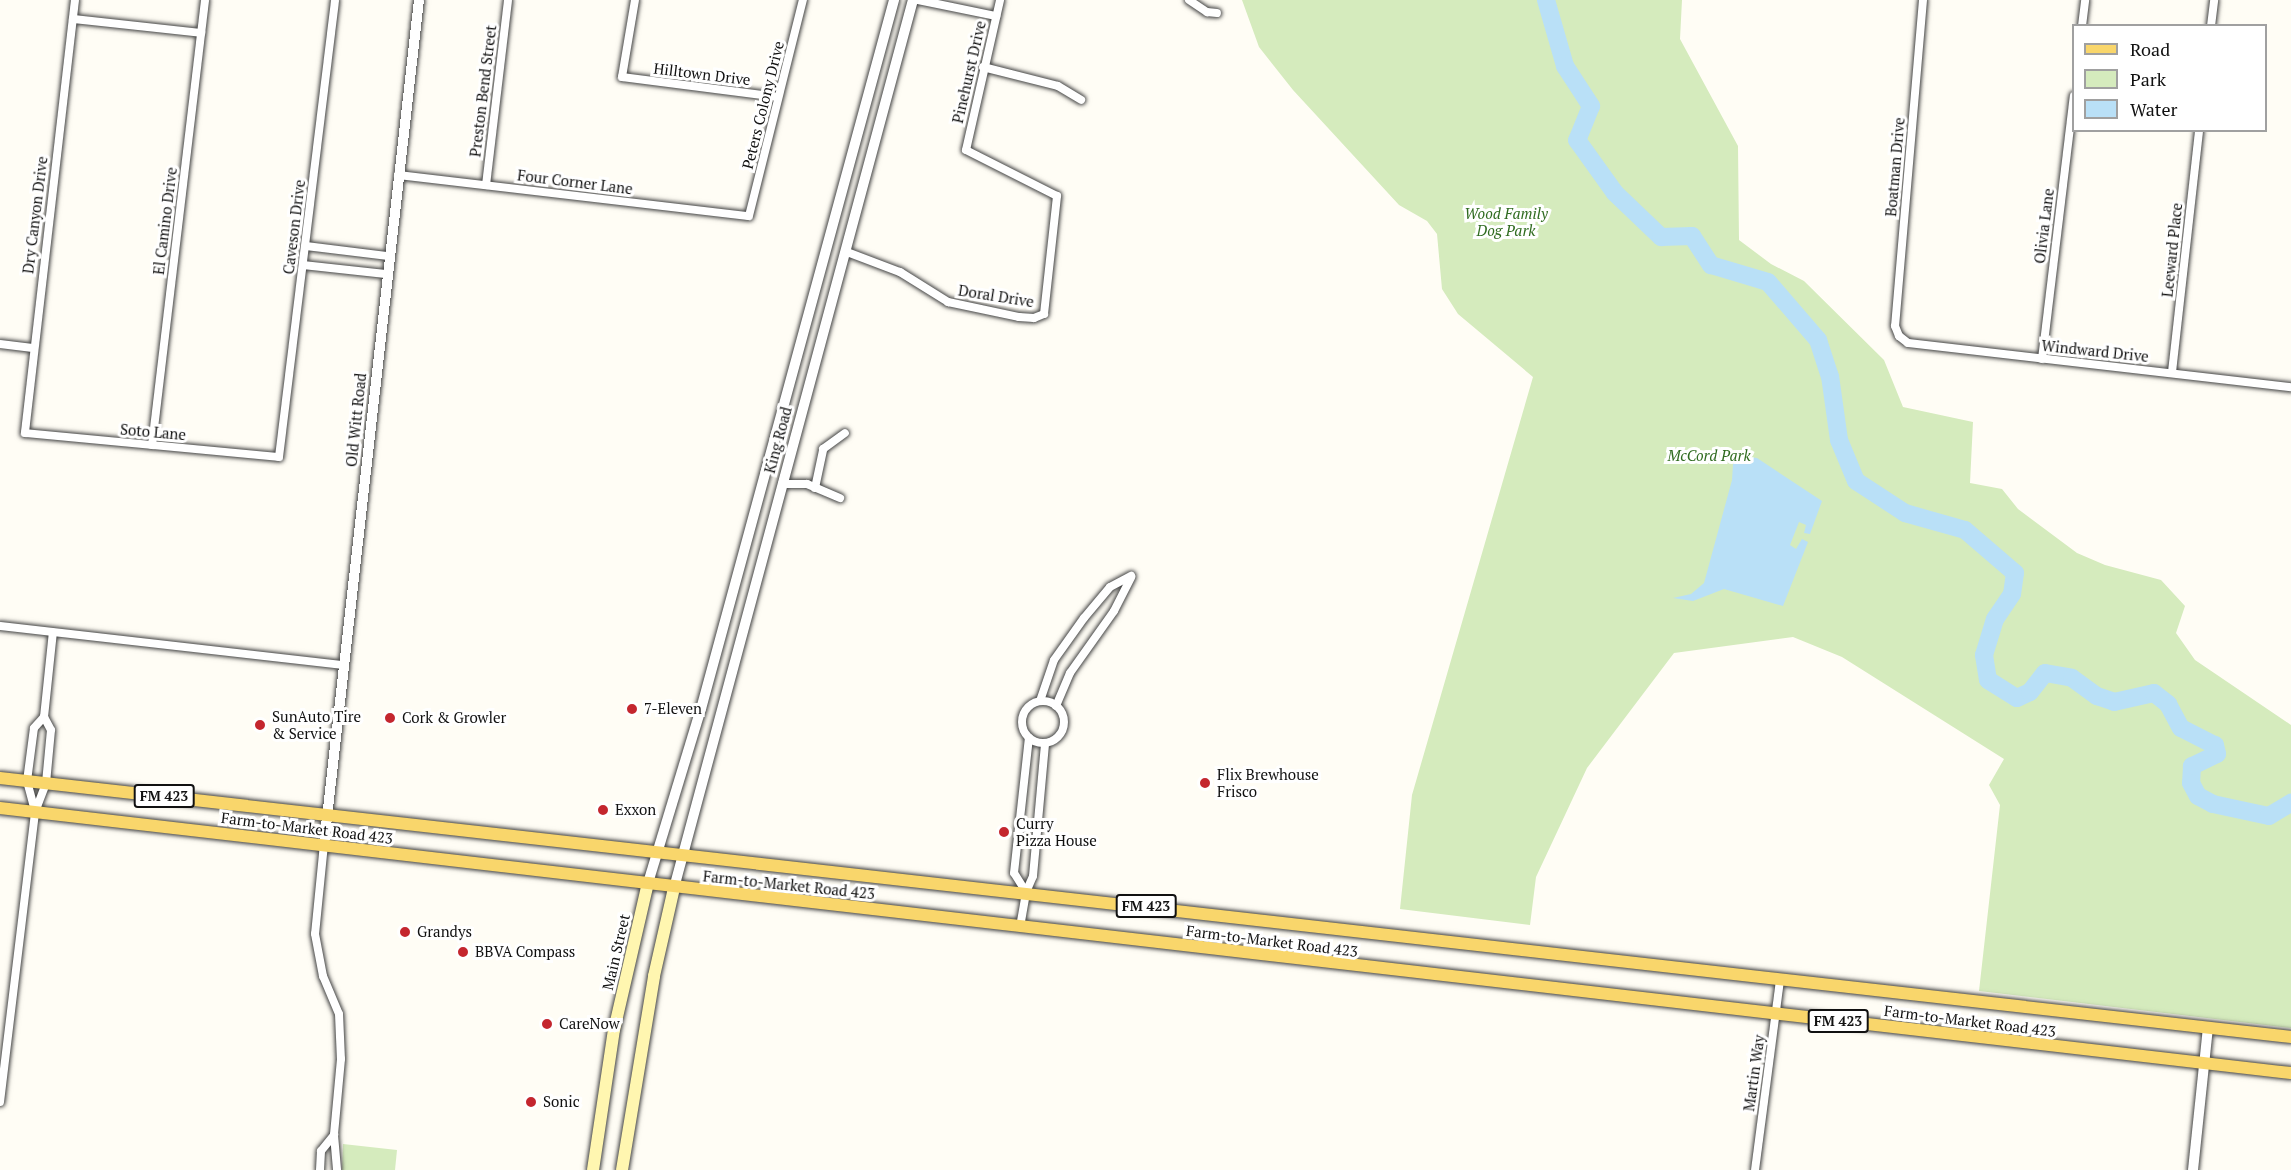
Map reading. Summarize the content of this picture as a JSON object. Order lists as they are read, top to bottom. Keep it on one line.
{"streets":{"main road":["FM 423","Farm-to-Market Road 423","Main Street"],"street":["Pinehurst Drive","Hilltown Drive","Preston Bend Street","Peters Colony Drive","Boatman Drive","Four Corner Lane","Dry Canyon Drive","El Camino Drive","Olivia Lane","Caveson Drive","Leeward Place","Doral Drive","Windward Drive","Old Witt Road","Soto Lane","King Road","Martin Way"]},"crossings":[["Pinehurst Drive","Doral Drive"],["Hilltown Drive","Peters Colony Drive"],["Preston Bend Street","Four Corner Lane"],["Peters Colony Drive","Four Corner Lane"],["Boatman Drive","Windward Drive"],["Four Corner Lane","Old Witt Road"],["Dry Canyon Drive","Soto Lane"],["El Camino Drive","Soto Lane"],["Olivia Lane","Windward Drive"],["Caveson Drive","Soto Lane"],["Leeward Place","Windward Drive"],["Doral Drive","King Road"],["Old Witt Road","Farm-to-Market Road 423"],["King Road","Farm-to-Market Road 423"],["King Road","Main Street"],["Farm-to-Market Road 423","Main Street"],["Farm-to-Market Road 423","Martin Way"]],"parks":["Wood Family Dog Park","McCord Park"],"places":["7-Eleven","Cork & Growler","SunAuto Tire & Service","Flix Brewhouse Frisco","Exxon","Curry Pizza House","Grandys","BBVA Compass","CareNow","Sonic"],"legend":["Road","Park","Water"]}
